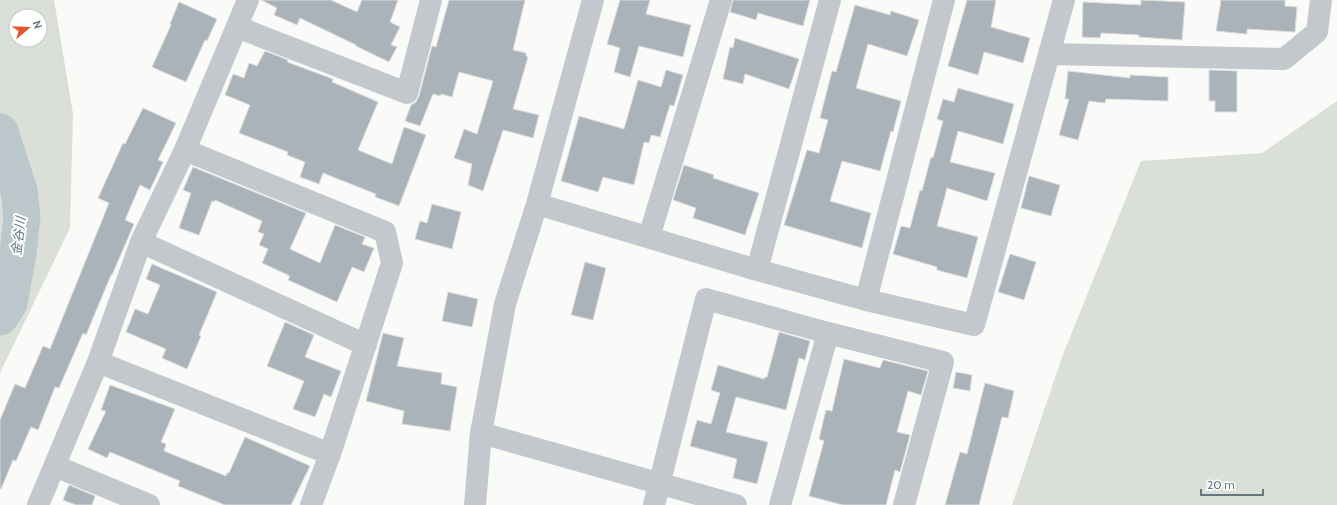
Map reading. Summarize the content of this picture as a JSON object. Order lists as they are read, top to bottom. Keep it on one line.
{"water":["金谷川"],"scale_bar":"20 m","north":"right"}
